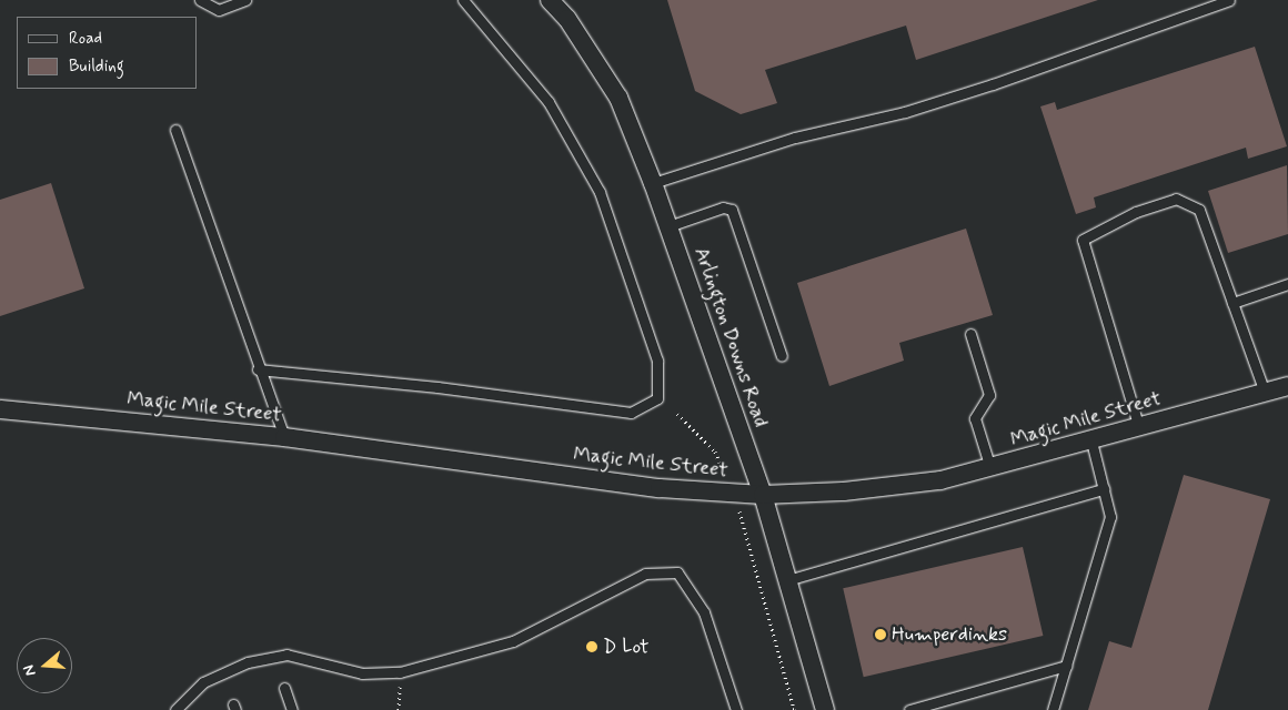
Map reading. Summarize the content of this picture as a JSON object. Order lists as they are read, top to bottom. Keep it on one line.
{"streets":{"street":["Arlington Downs Road","Magic Mile Street"]},"crossings":[["Arlington Downs Road","Magic Mile Street"]],"places":["Humperdinks","D Lot"],"legend":["Road","Building"],"north":"left"}
